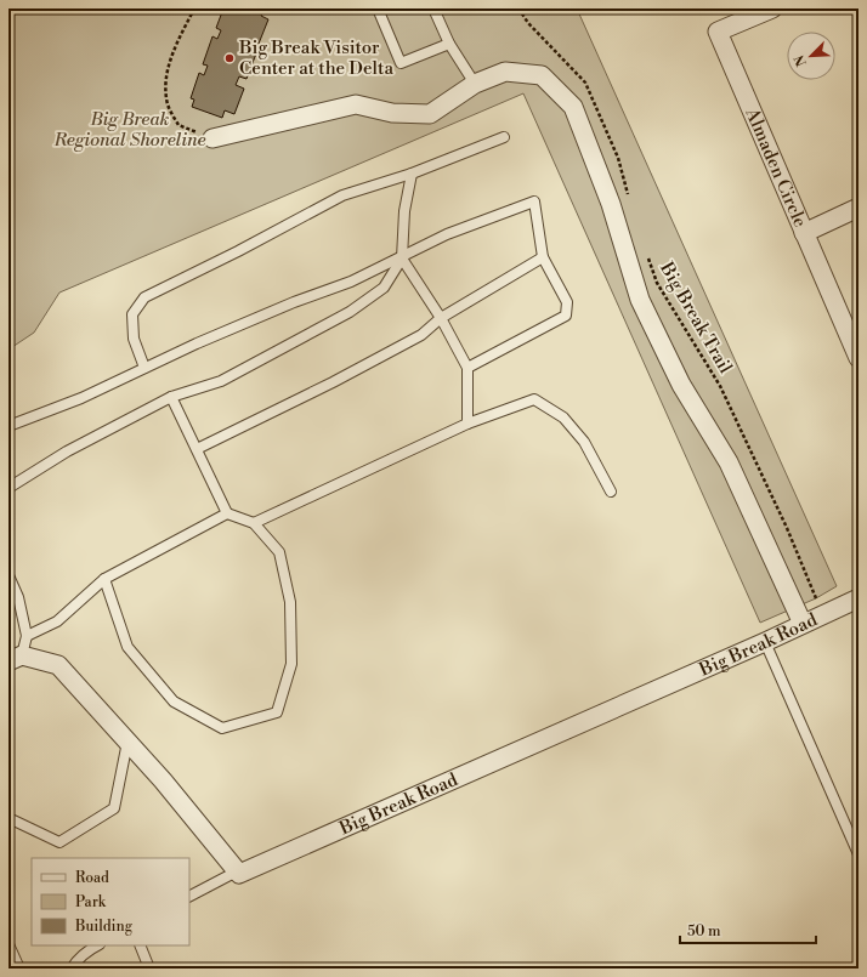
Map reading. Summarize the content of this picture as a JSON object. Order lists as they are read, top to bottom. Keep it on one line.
{"streets":{"street":["Almaden Circle","Big Break Road"],"path":["Big Break Trail"]},"parks":["Big Break Regional Shoreline"],"places":["Big Break Visitor Center at the Delta"],"legend":["Road","Park","Building"],"scale_bar":"50 m","north":"bottom left"}
